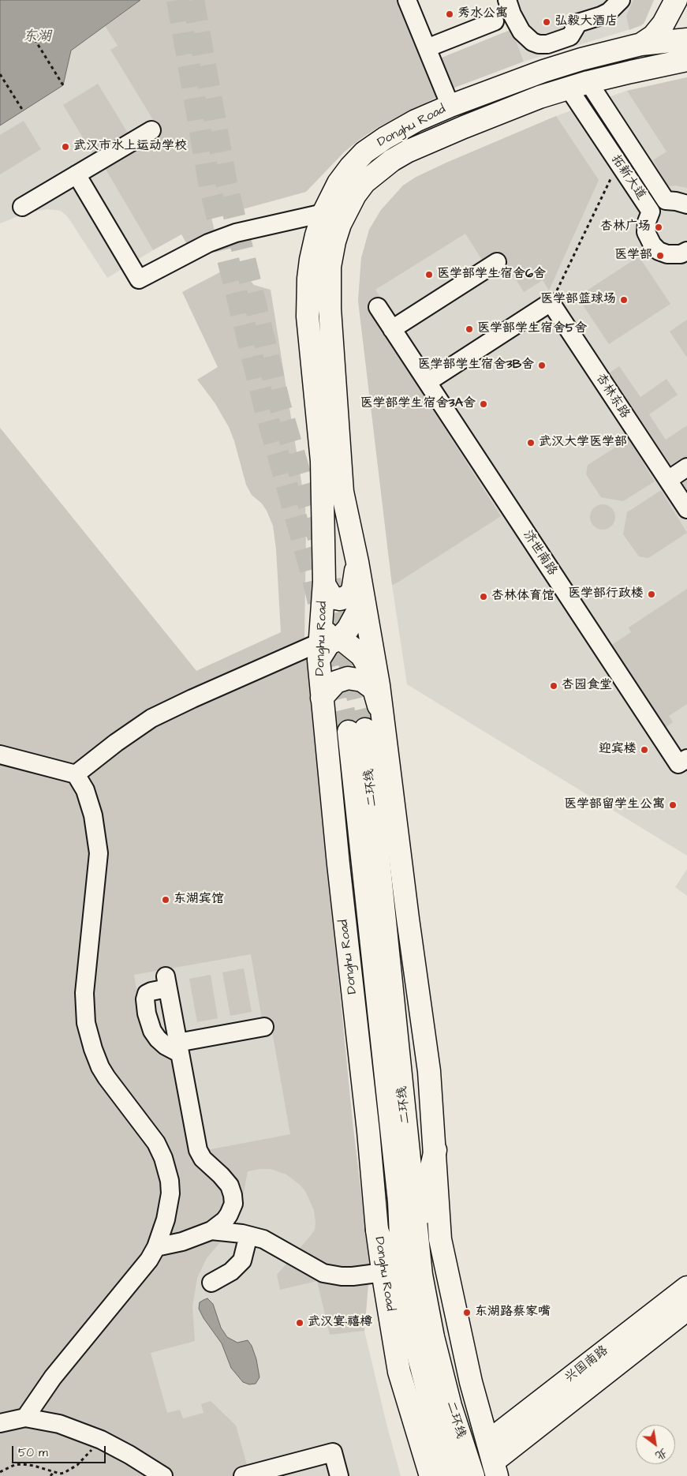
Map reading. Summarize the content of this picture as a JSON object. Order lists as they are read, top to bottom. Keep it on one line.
{"streets":{"main road":["Donghu Road","二环线","兴国南路"],"street":["拓新大道","杏林东路","济世南路"]},"crossings":[["Donghu Road","拓新大道"],["Donghu Road","二环线"],["Donghu Road","兴国南路"]],"water":["东湖"],"places":["秀水公寓","弘毅大酒店","武汉市水上运动学校","杏林广场","医学部","医学部学生宿舍6舍","医学部篮球场","医学部学生宿舍5舍","医学部学生宿舍3B舍","医学部学生宿舍3A舍","武汉大学医学部","医学部行政楼","杏林体育馆","杏园食堂","迎宾楼","医学部留学生公寓","东湖宾馆","东湖路蔡家嘴","武汉宴·禧樽"],"scale_bar":"50 m","north":"bottom right"}
